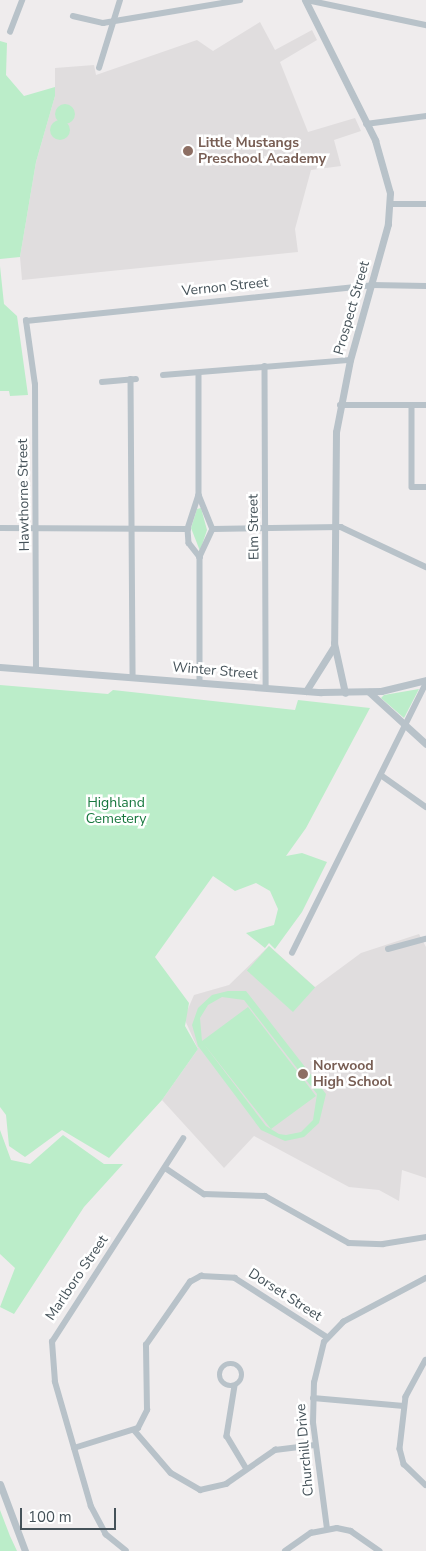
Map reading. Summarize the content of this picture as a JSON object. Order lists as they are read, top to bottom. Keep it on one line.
{"streets":{"street":["Vernon Street","Prospect Street","Hawthorne Street","Elm Street","Winter Street","Marlboro Street","Dorset Street","Churchill Drive"]},"crossings":[["Vernon Street","Prospect Street"],["Vernon Street","Hawthorne Street"],["Prospect Street","Winter Street"],["Hawthorne Street","Winter Street"],["Elm Street","Winter Street"],["Dorset Street","Churchill Drive"]],"parks":["Highland Cemetery"],"places":["Little Mustangs Preschool Academy","Norwood High School"],"scale_bar":"100 m"}
